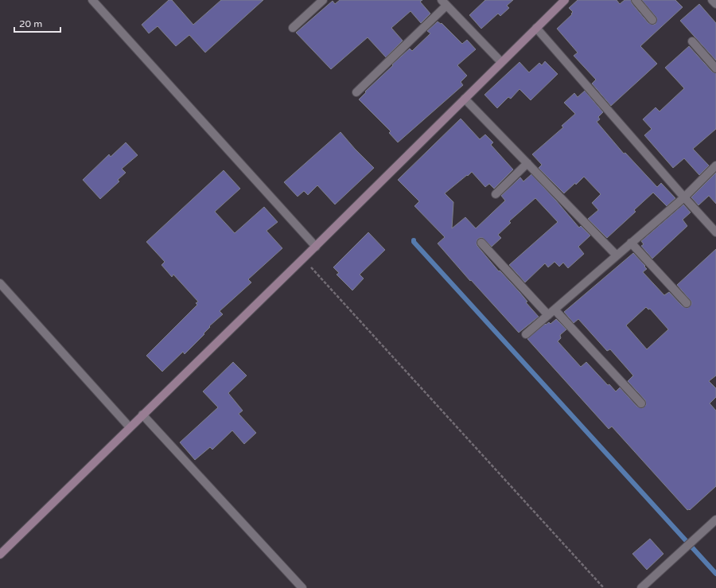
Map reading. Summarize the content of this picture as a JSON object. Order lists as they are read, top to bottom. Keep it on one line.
{"scale_bar":"20 m"}
